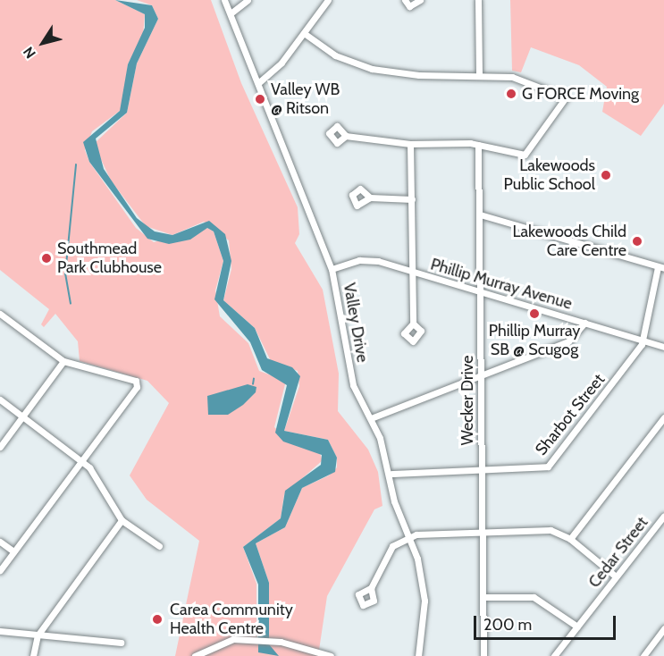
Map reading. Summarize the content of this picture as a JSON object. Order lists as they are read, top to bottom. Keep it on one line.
{"streets":{"street":["Phillip Murray Avenue","Valley Drive","Wecker Drive","Sharbot Street","Cedar Street"]},"crossings":[["Phillip Murray Avenue","Valley Drive"],["Phillip Murray Avenue","Wecker Drive"],["Phillip Murray Avenue","Sharbot Street"],["Valley Drive","Sharbot Street"],["Wecker Drive","Sharbot Street"]],"places":["G FORCE Moving","Valley WB @ Ritson","Lakewoods Public School","Lakewoods Child Care Centre","Southmead Park Clubhouse","Phillip Murray SB @ Scugog","Carea Community Health Centre"],"scale_bar":"200 m","north":"bottom left"}
